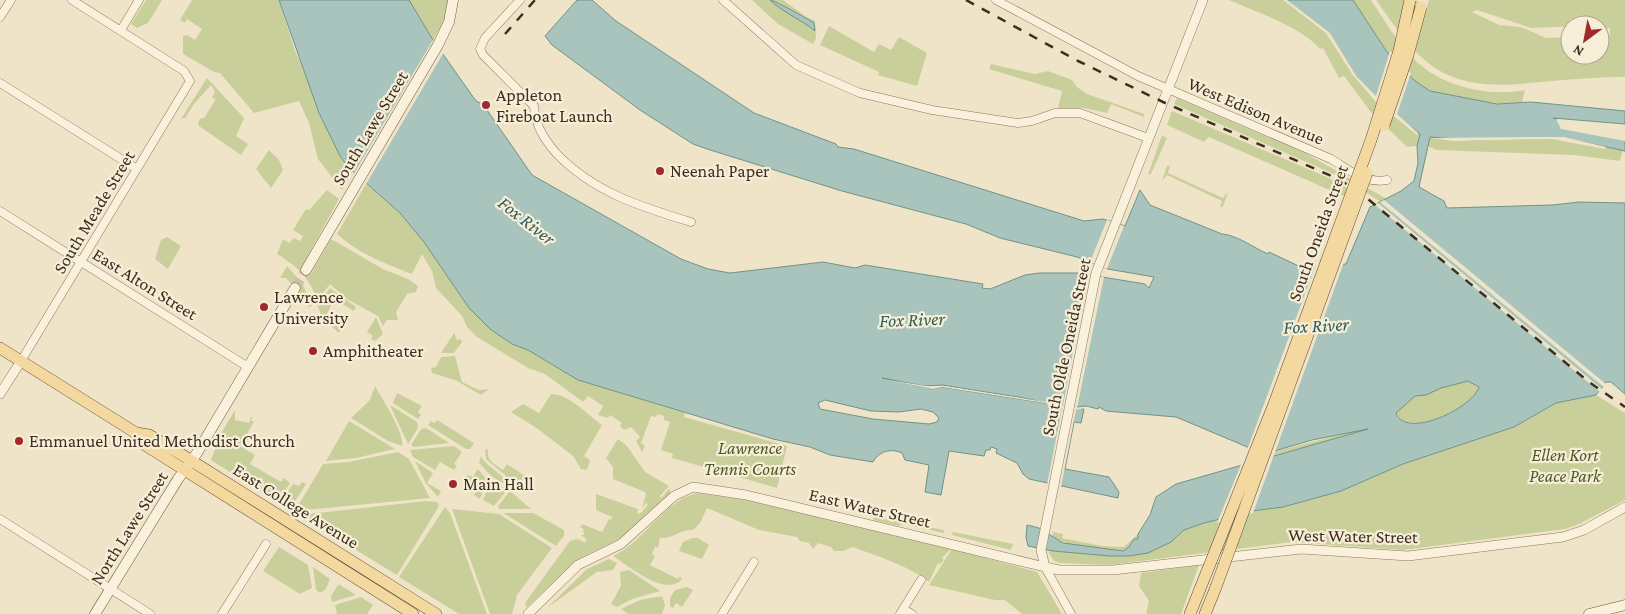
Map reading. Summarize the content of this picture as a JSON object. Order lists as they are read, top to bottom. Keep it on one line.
{"streets":{"main road":["South Lawe Street","South Oneida Street","East College Avenue","North Lawe Street"],"street":["West Edison Avenue","South Meade Street","East Alton Street","South Olde Oneida Street","East Water Street","West Water Street"]},"crossings":[["West Edison Avenue","South Olde Oneida Street"],["South Meade Street","East Alton Street"],["South Meade Street","East College Avenue"],["South Olde Oneida Street","East Water Street"],["South Olde Oneida Street","West Water Street"],["East College Avenue","North Lawe Street"],["East Water Street","West Water Street"]],"water":["Fox River"],"parks":["Lawrence Tennis Courts","Ellen Kort Peace Park"],"places":["Appleton Fireboat Launch","Neenah Paper","Lawrence University","Amphitheater","Emmanuel United Methodist Church","Main Hall"],"north":"bottom left"}
